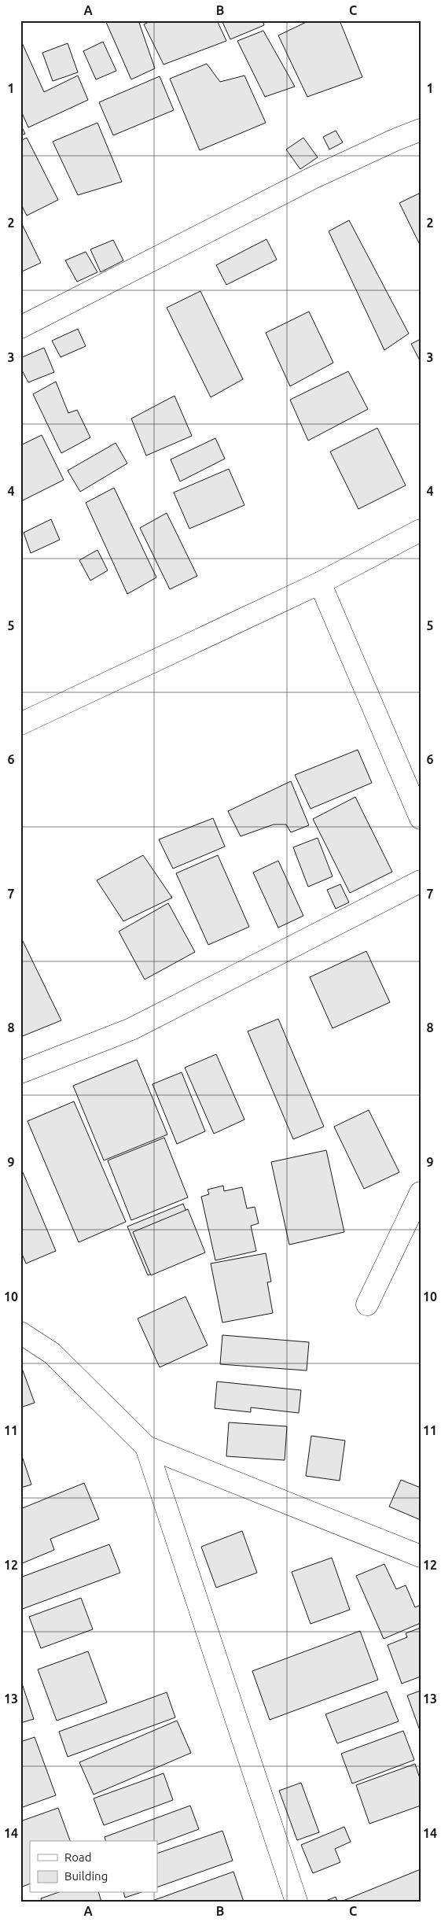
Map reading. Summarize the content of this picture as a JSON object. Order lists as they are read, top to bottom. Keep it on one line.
{"legend":["Road","Building"],"grid":{"columns":["A","B","C"],"rows":["1","2","3","4","5","6","7","8","9","10","11","12","13","14"]}}
